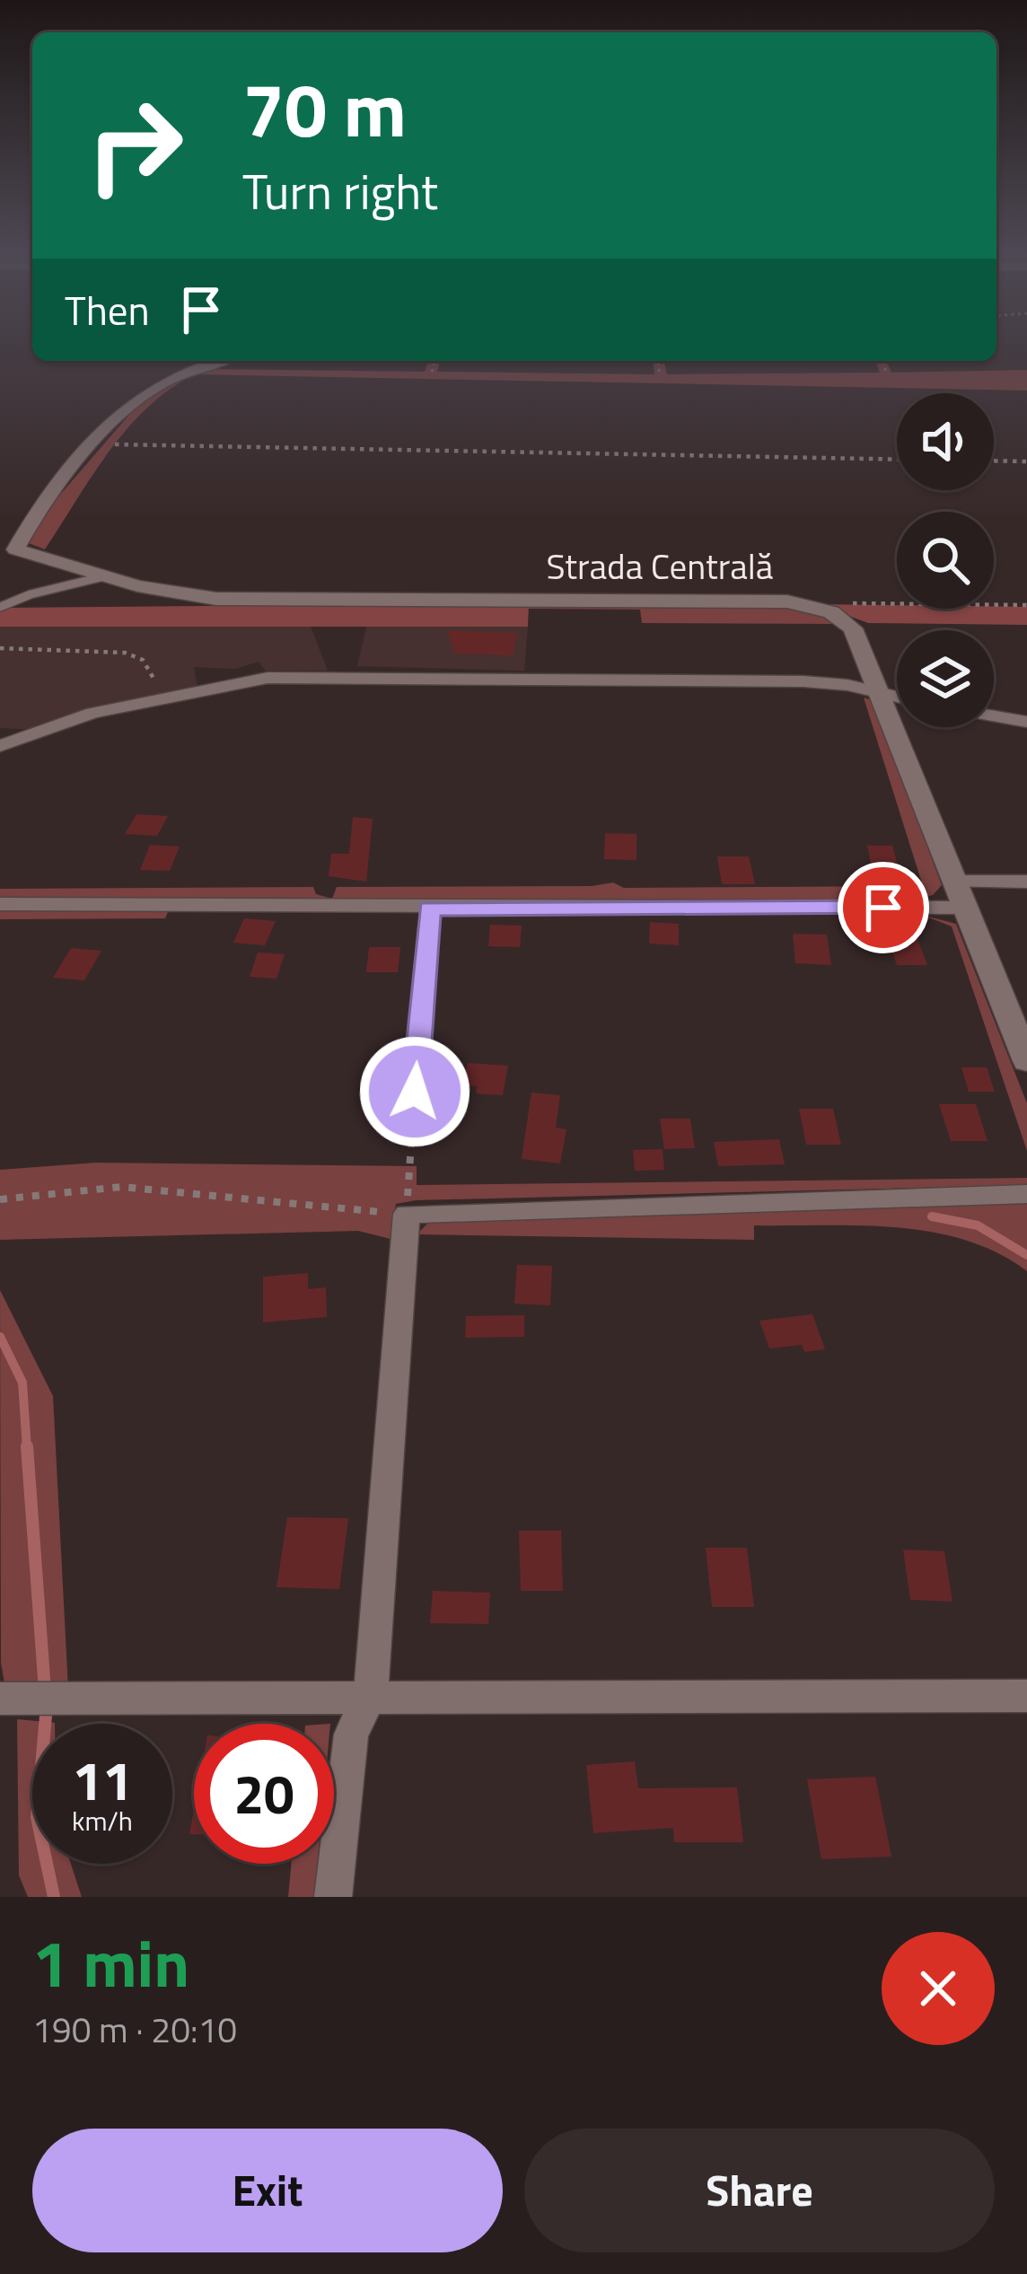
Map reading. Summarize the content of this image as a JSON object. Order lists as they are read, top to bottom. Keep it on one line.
{"streets":{"street":["Strada Centrală"]},"page":{"turn":["70 m","Turn right"],"then":"Then","speed":"11 km/h","limit":"20","heading":["1 min","190 m · 20:10"],"buttons":["Exit","Share"]}}
